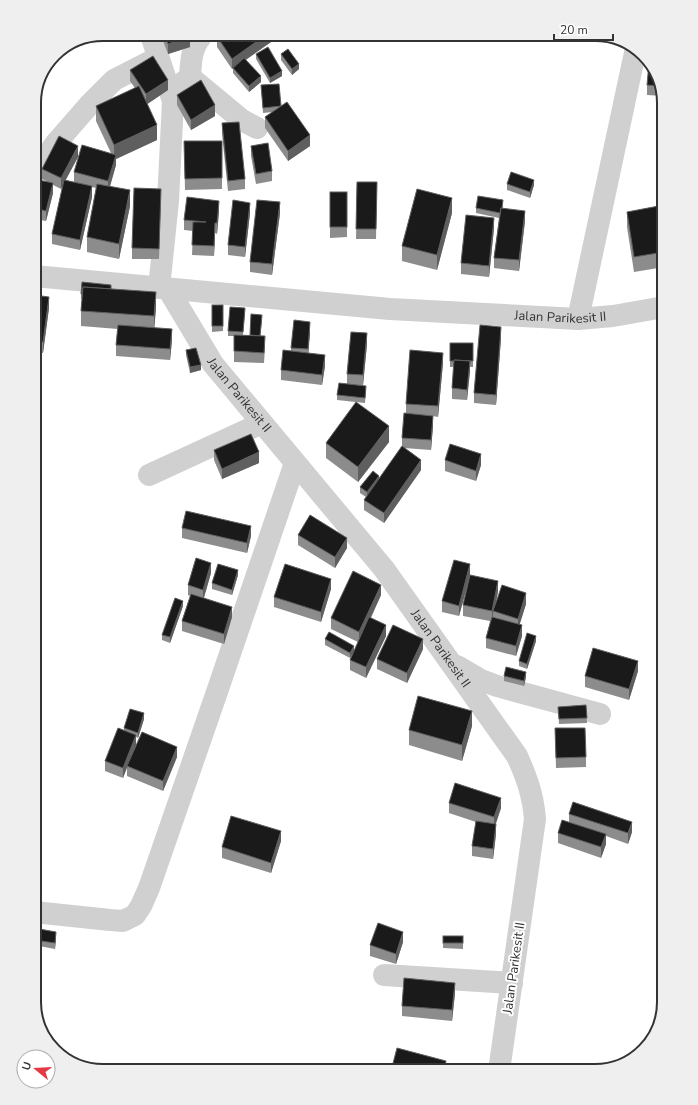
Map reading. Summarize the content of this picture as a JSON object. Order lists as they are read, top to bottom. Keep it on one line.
{"streets":{"street":["Jalan Parikesit II"]},"scale_bar":"20 m","north":"left"}
